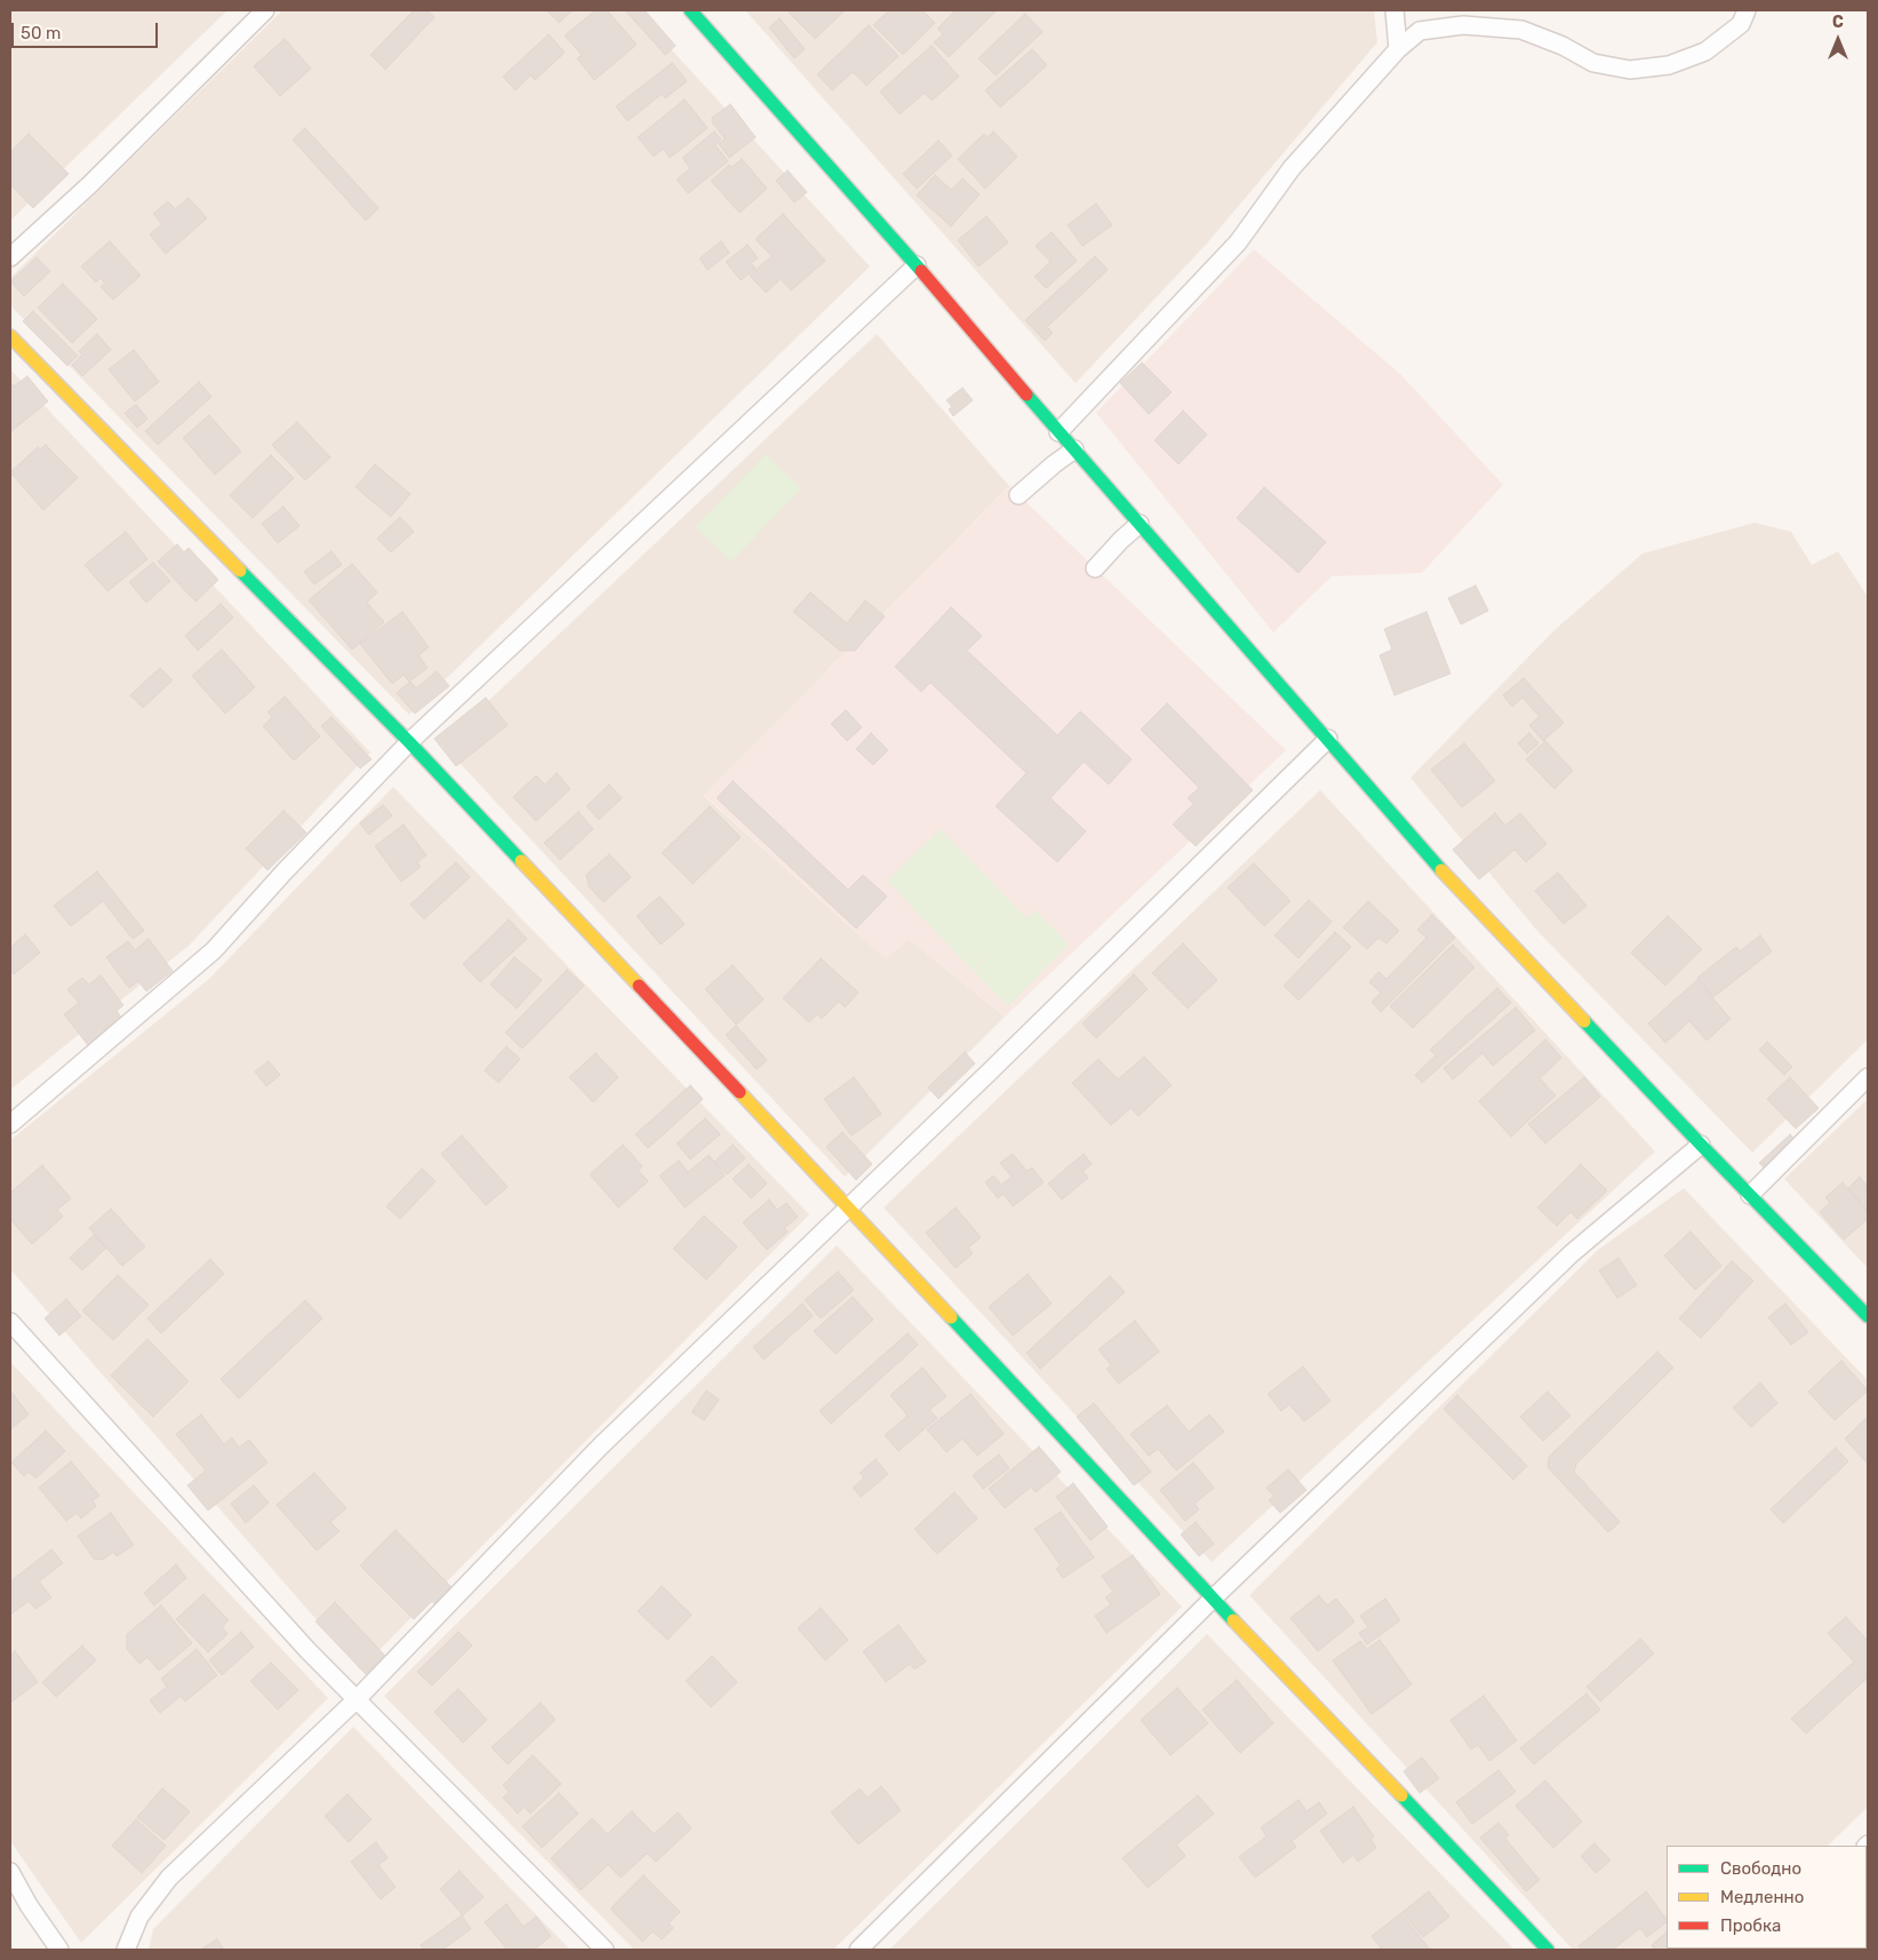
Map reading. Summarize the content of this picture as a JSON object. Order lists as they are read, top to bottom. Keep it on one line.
{"legend":["Свободно","Медленно","Пробка"],"scale_bar":"50 m","north":"top"}
